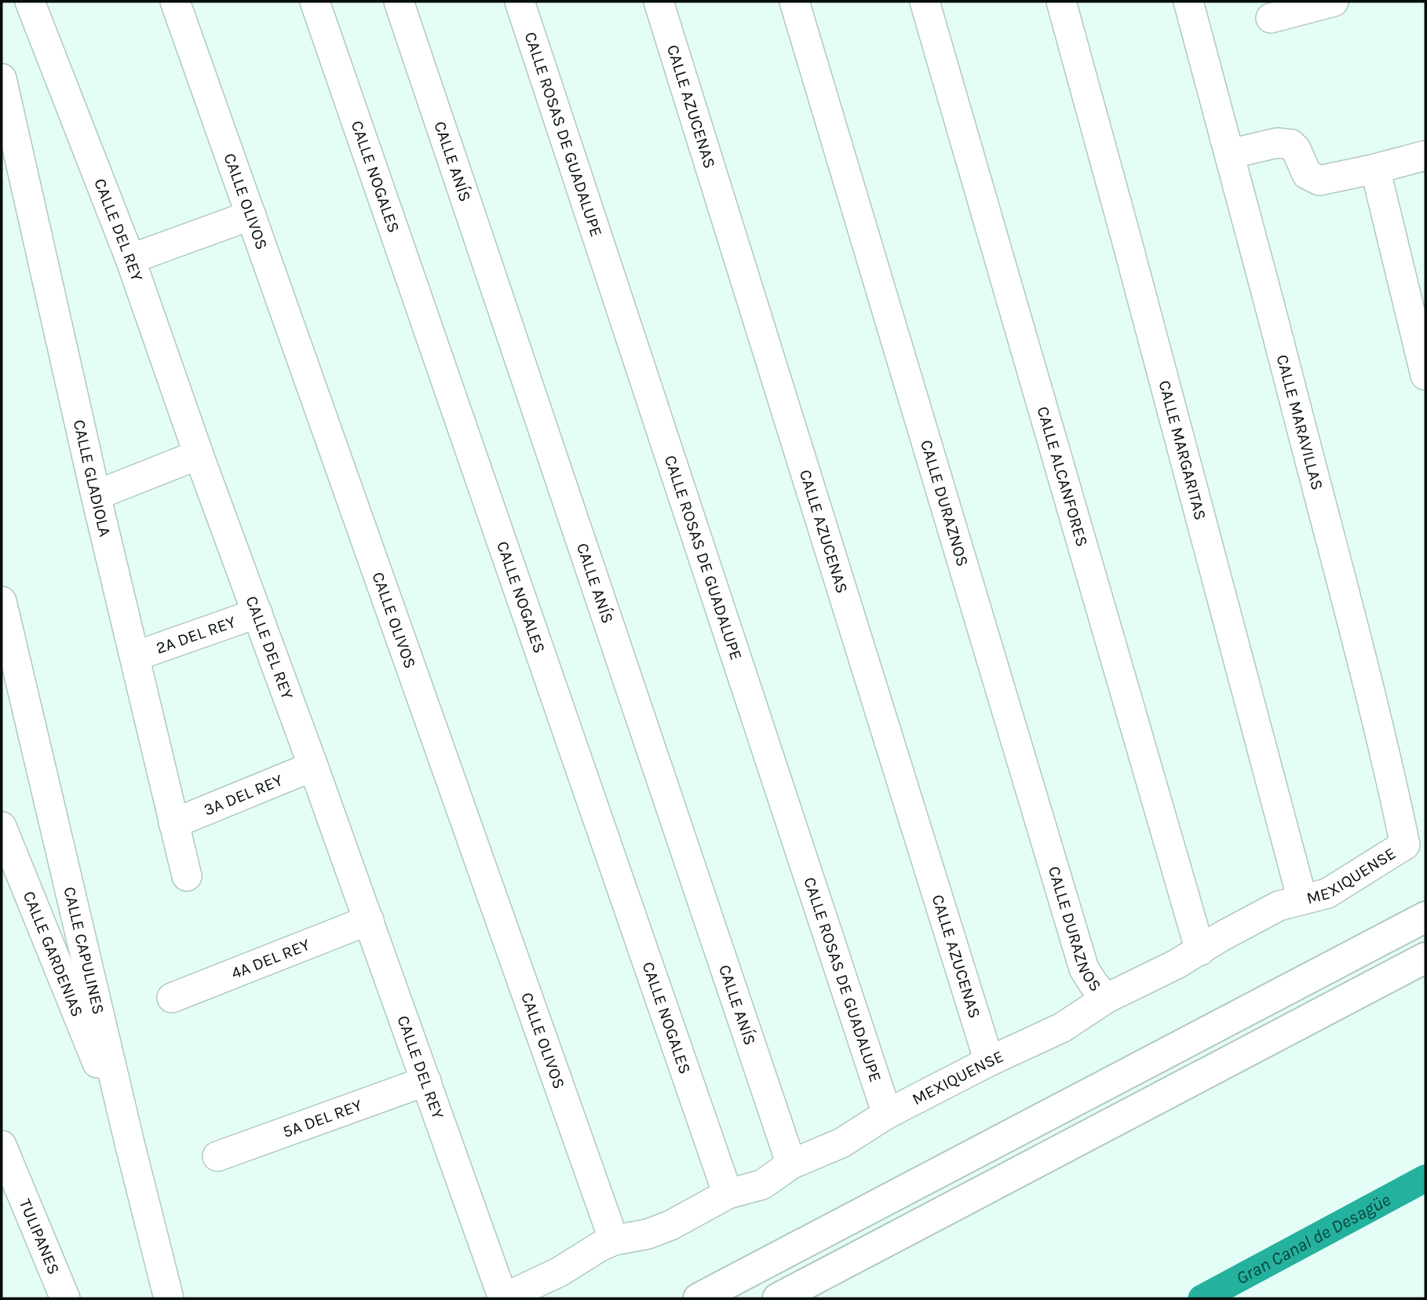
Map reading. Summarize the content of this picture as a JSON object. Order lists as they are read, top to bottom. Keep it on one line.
{"streets":{"street":["CALLE AZUCENAS","CALLE ROSAS DE GUADALUPE","CALLE ANÍS","CALLE NOGALES","CALLE OLIVOS","CALLE DEL REY","CALLE MARAVILLAS","CALLE MARGARITAS","CALLE ALCANFORES","CALLE GLADIOLA","CALLE DURAZNOS","2A DEL REY","3A DEL REY","MEXIQUENSE","CALLE CAPULINES","CALLE GARDENIAS","4A DEL REY","5A DEL REY","TULIPANES"]},"crossings":[["CALLE AZUCENAS","MEXIQUENSE"],["CALLE ROSAS DE GUADALUPE","MEXIQUENSE"],["CALLE ANÍS","MEXIQUENSE"],["CALLE NOGALES","MEXIQUENSE"],["CALLE OLIVOS","MEXIQUENSE"],["CALLE DEL REY","2A DEL REY"],["CALLE DEL REY","3A DEL REY"],["CALLE DEL REY","MEXIQUENSE"],["CALLE DEL REY","4A DEL REY"],["CALLE DEL REY","5A DEL REY"],["CALLE MARAVILLAS","MEXIQUENSE"],["CALLE MARGARITAS","MEXIQUENSE"],["CALLE ALCANFORES","MEXIQUENSE"],["CALLE GLADIOLA","2A DEL REY"],["CALLE GLADIOLA","3A DEL REY"],["CALLE DURAZNOS","MEXIQUENSE"],["CALLE CAPULINES","CALLE GARDENIAS"]],"water":["Gran Canal de Desagüe"]}
